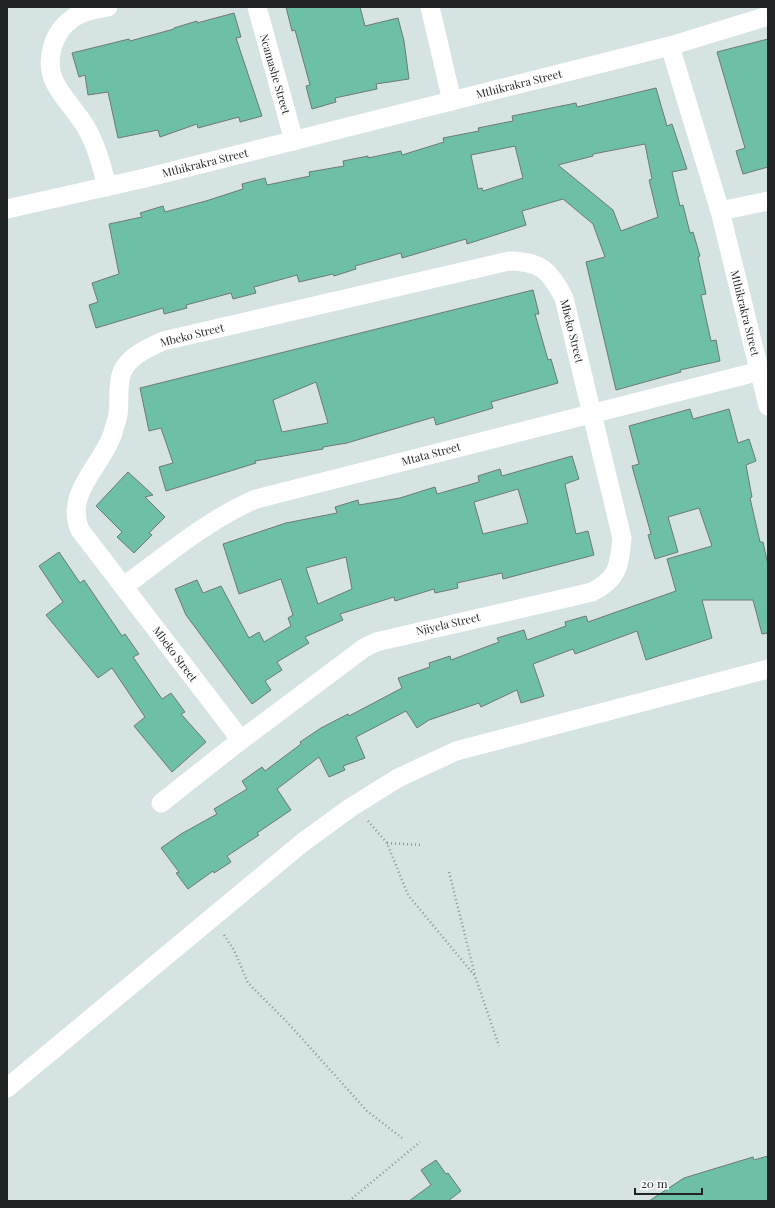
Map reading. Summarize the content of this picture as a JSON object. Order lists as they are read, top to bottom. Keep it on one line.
{"streets":{"street":["Ncamashe Street","Mthikrakra Street","Mbeko Street","Mtata Street","Njiyela Street"]},"crossings":[["Ncamashe Street","Mthikrakra Street"],["Mthikrakra Street","Mtata Street"],["Mbeko Street","Mtata Street"],["Mbeko Street","Njiyela Street"],["Mtata Street","Njiyela Street"]],"scale_bar":"20 m"}
